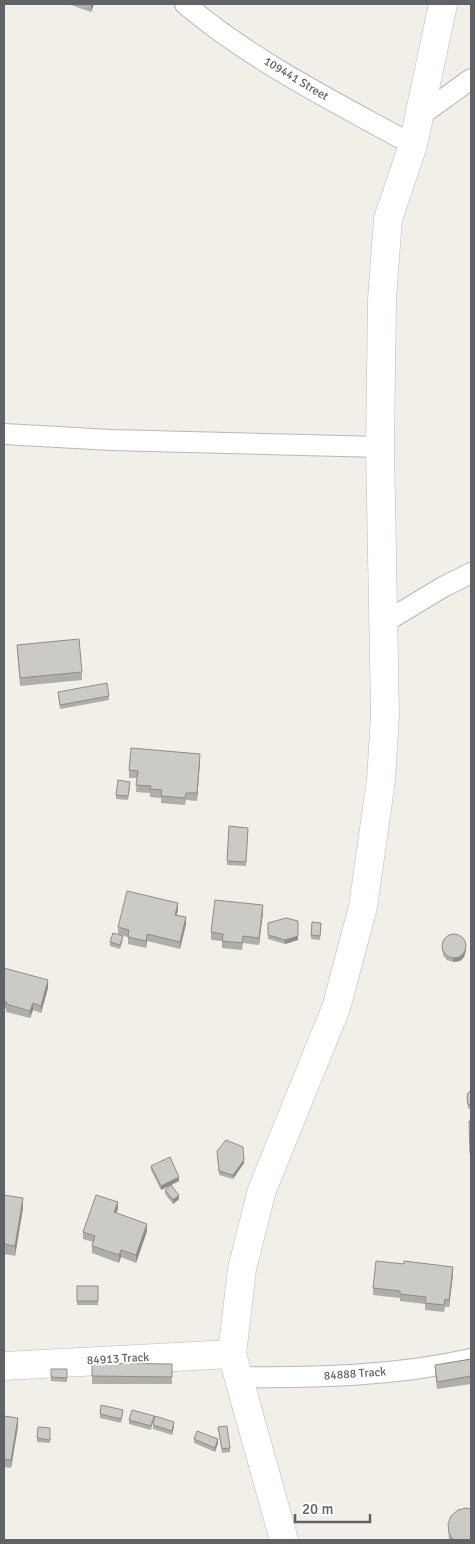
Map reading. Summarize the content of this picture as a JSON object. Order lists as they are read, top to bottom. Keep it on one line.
{"streets":{"street":["109441 Street","84913 Track","84888 Track"]},"crossings":[["84913 Track","84888 Track"]],"scale_bar":"20 m"}
